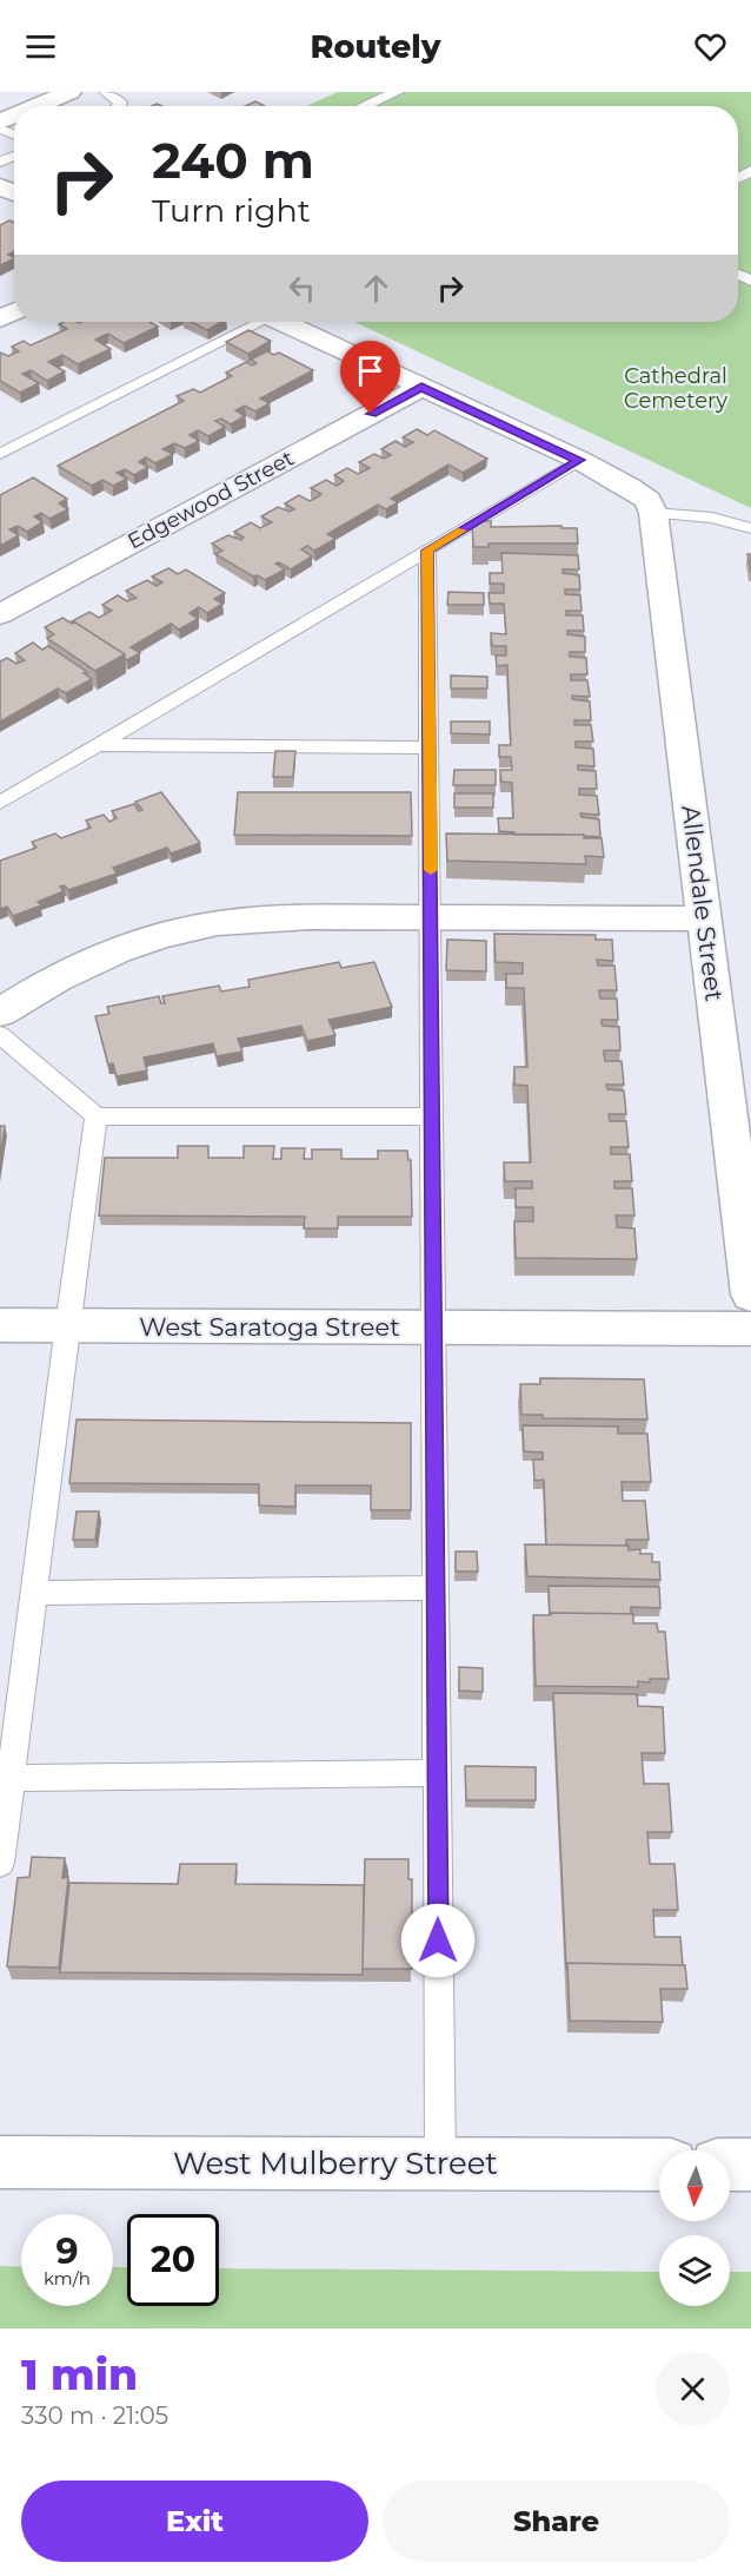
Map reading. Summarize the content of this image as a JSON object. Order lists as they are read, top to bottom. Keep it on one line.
{"streets":{"street":["Edgewood Street","Allendale Street","West Saratoga Street","West Mulberry Street"]},"parks":["Cathedral Cemetery"],"north":"bottom","page":{"header":"Routely","turn":["240 m","Turn right"],"speed":"9 km/h","limit":"20","heading":["1 min","330 m · 21:05"],"buttons":["Exit","Share"]}}
